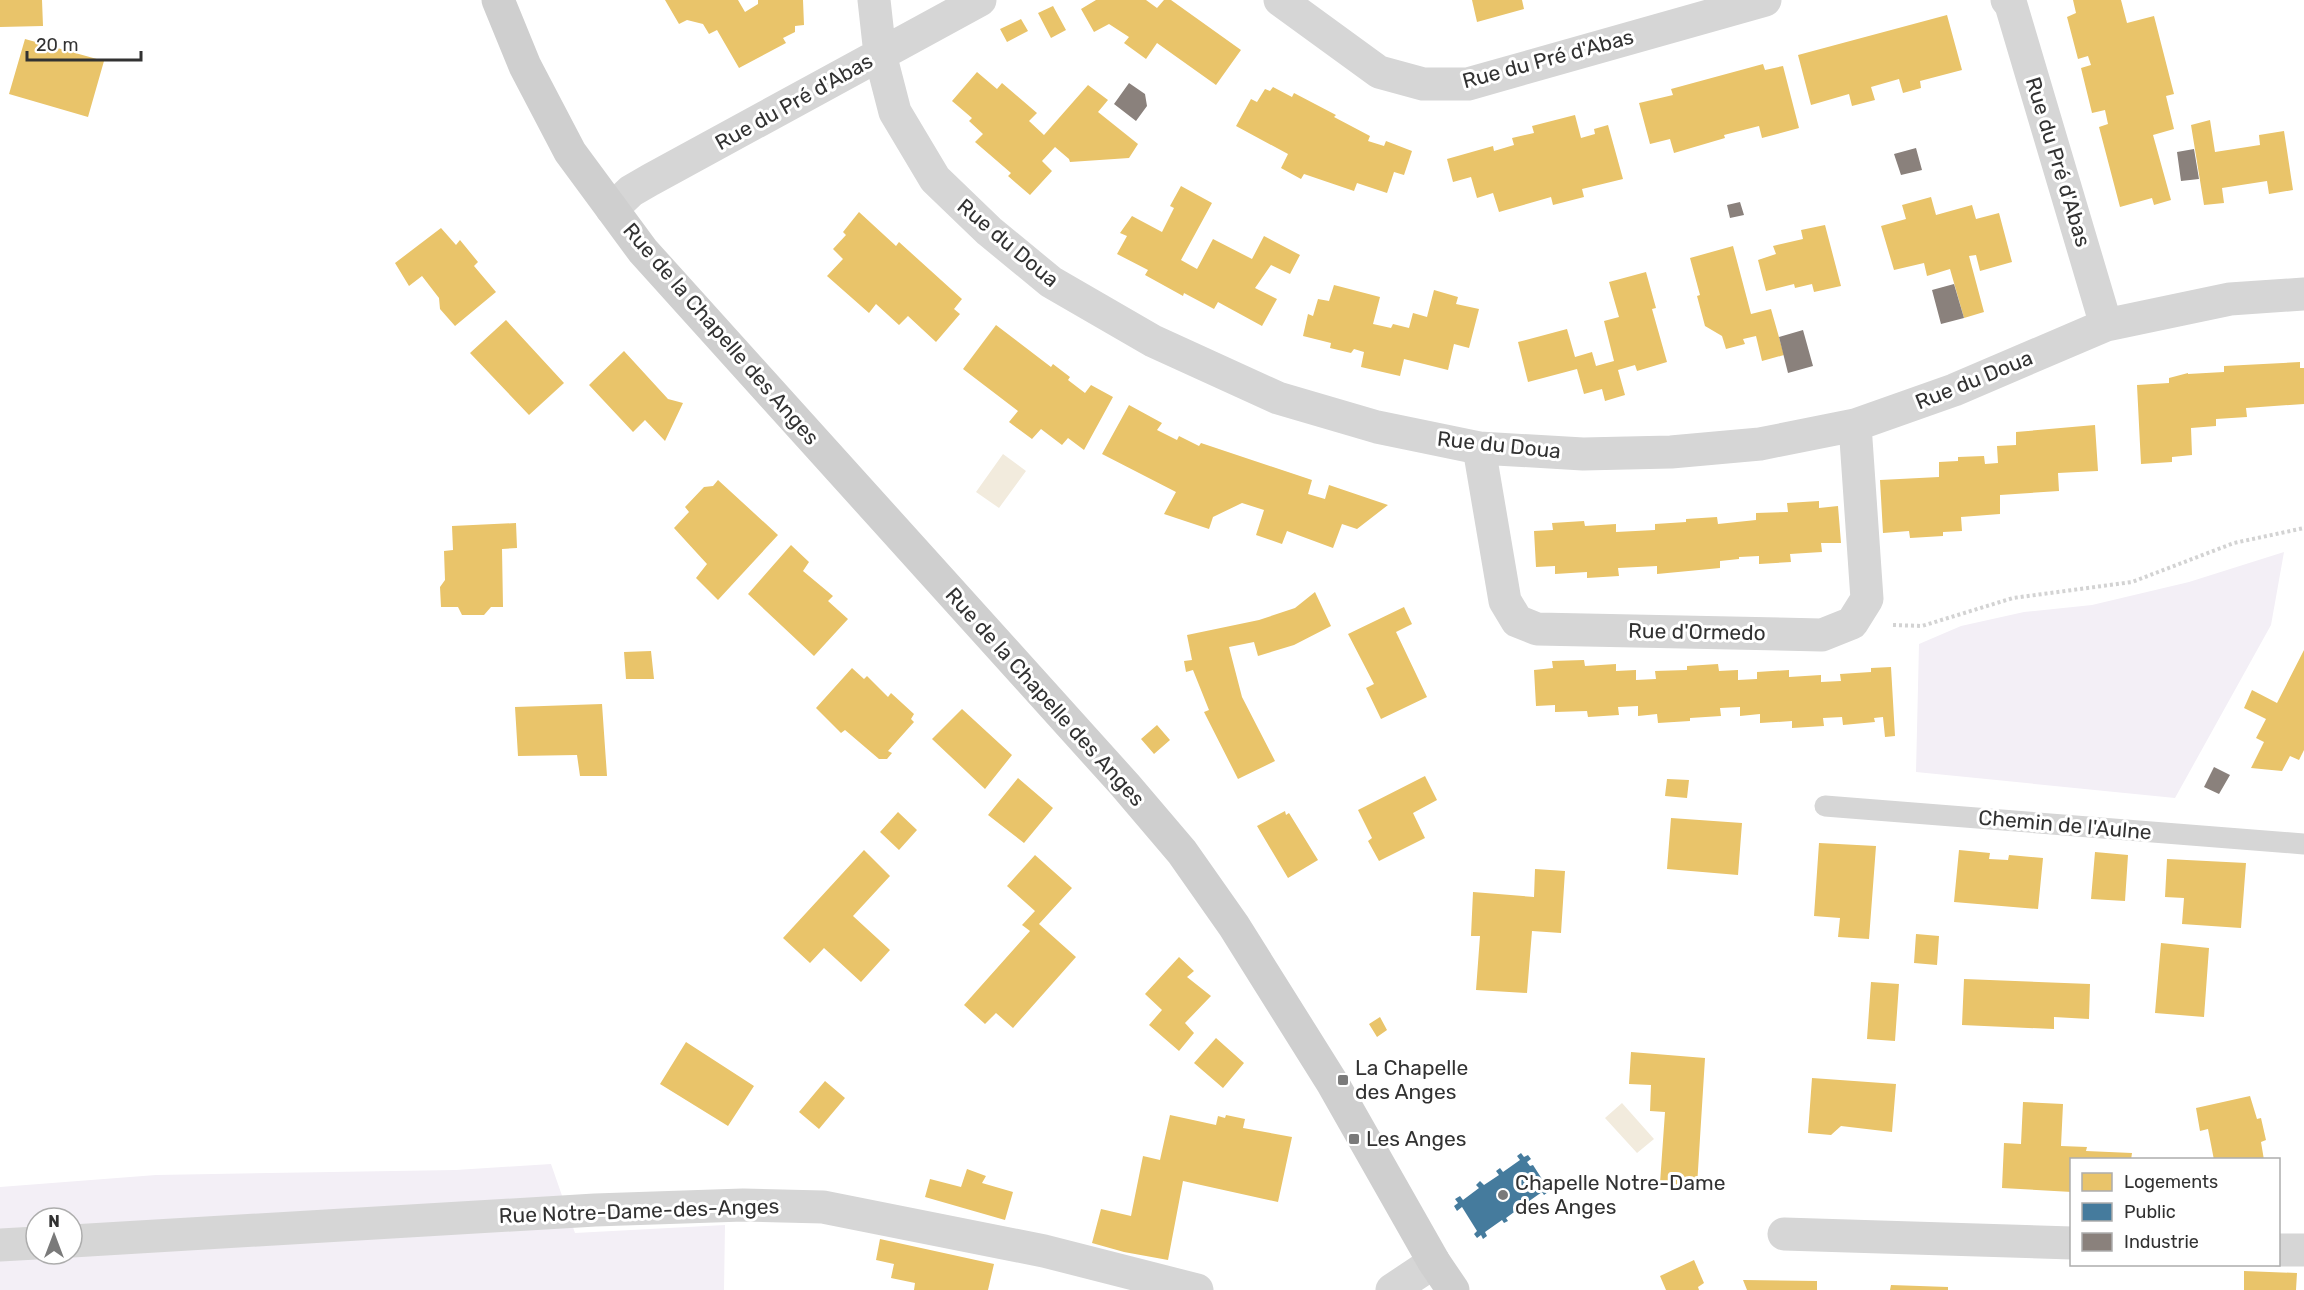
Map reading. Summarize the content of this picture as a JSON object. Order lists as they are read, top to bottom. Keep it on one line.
{"streets":{"main road":["Rue de la Chapelle des Anges"],"street":["Rue du Pré d'Abas","Rue du Doua","Rue d'Ormedo","Rue Notre-Dame-des-Anges"],"lane":["Chemin de l'Aulne"]},"crossings":[["Rue du Pré d'Abas","Rue du Doua"],["Rue du Pré d'Abas","Rue de la Chapelle des Anges"],["Rue du Doua","Rue d'Ormedo"]],"places":{"transit":["La Chapelle des Anges","Les Anges"],"other":["Chapelle Notre-Dame des Anges"]},"legend":["Logements","Public","Industrie"],"scale_bar":"20 m","north":"top"}
